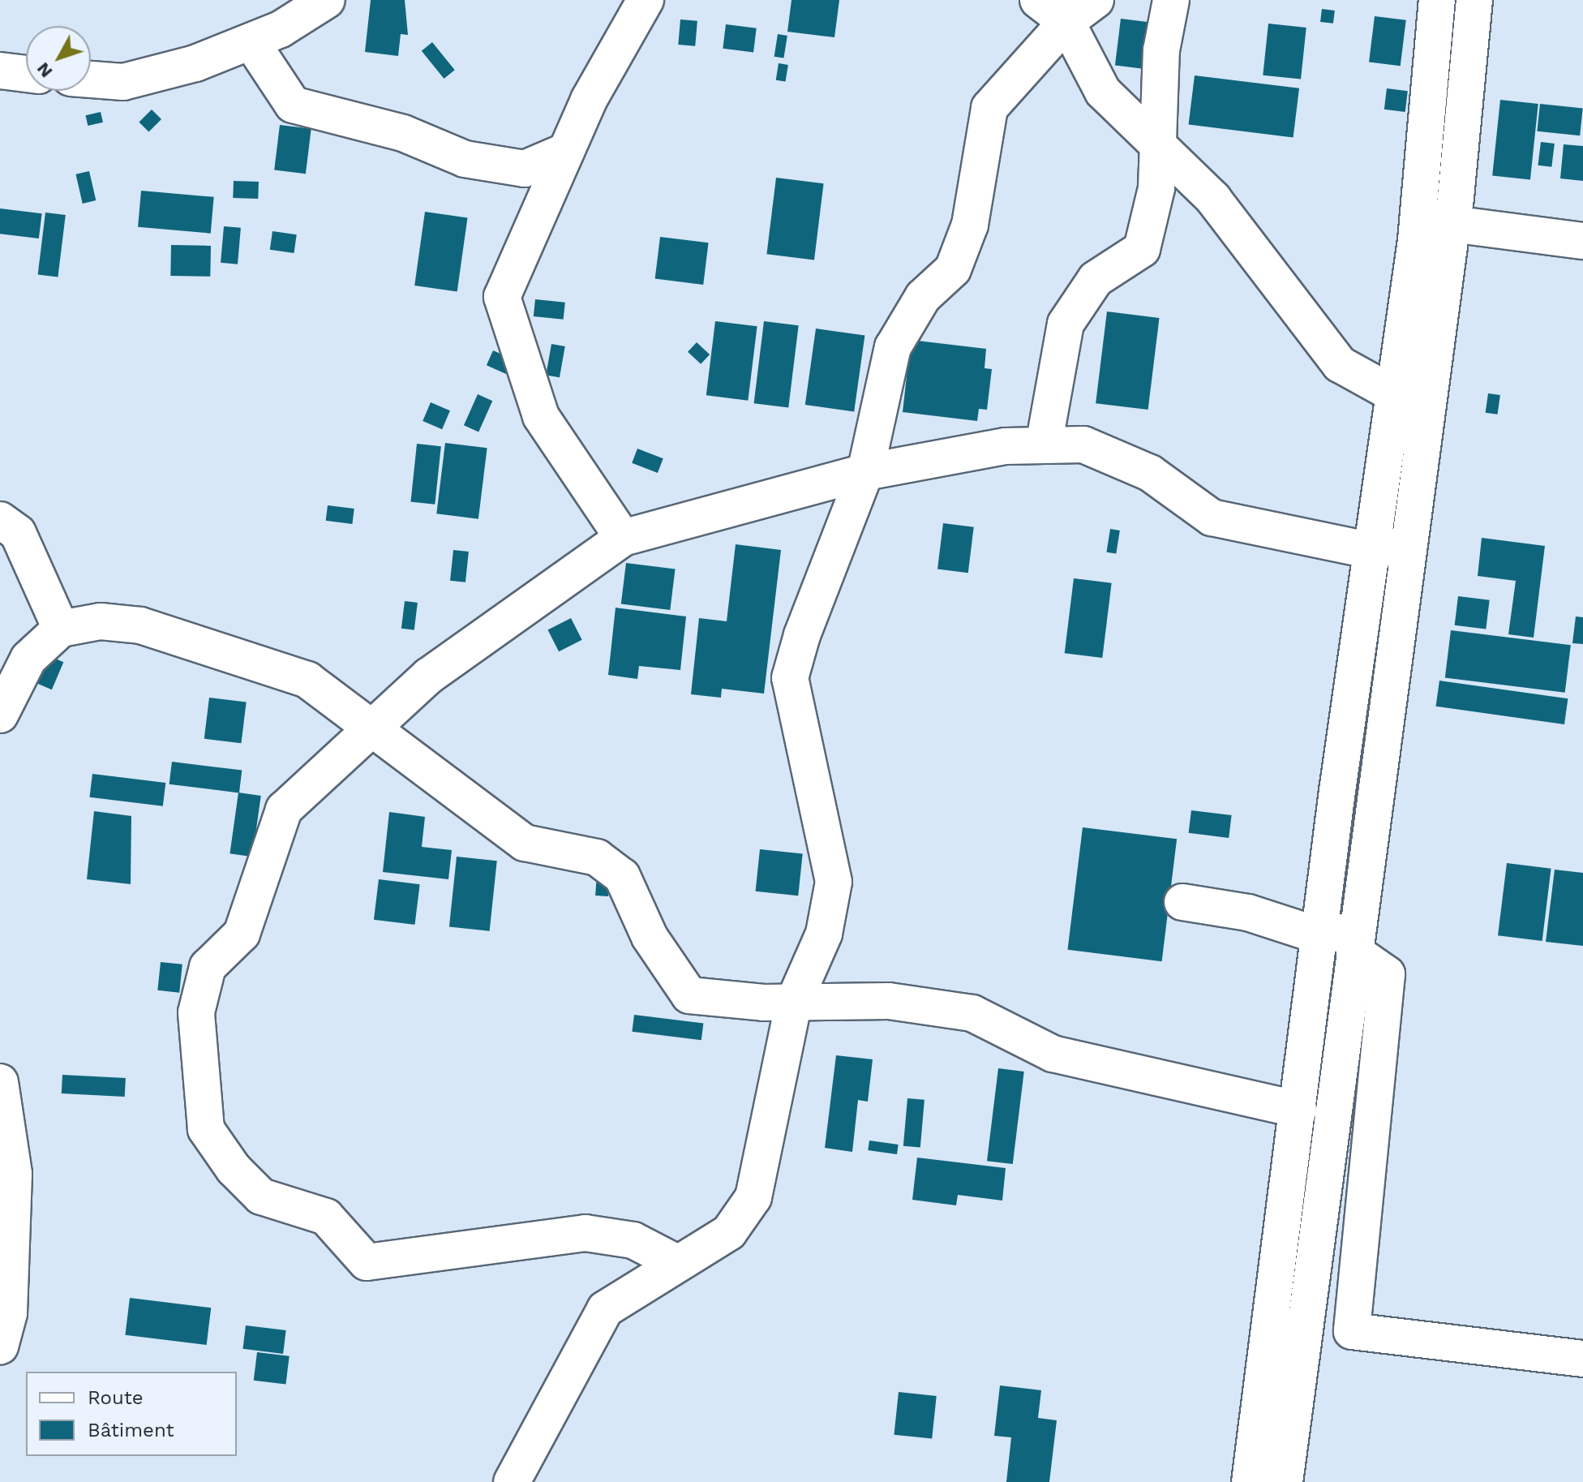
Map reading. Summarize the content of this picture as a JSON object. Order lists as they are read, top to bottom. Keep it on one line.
{"legend":["Route","Bâtiment"],"north":"bottom left"}
